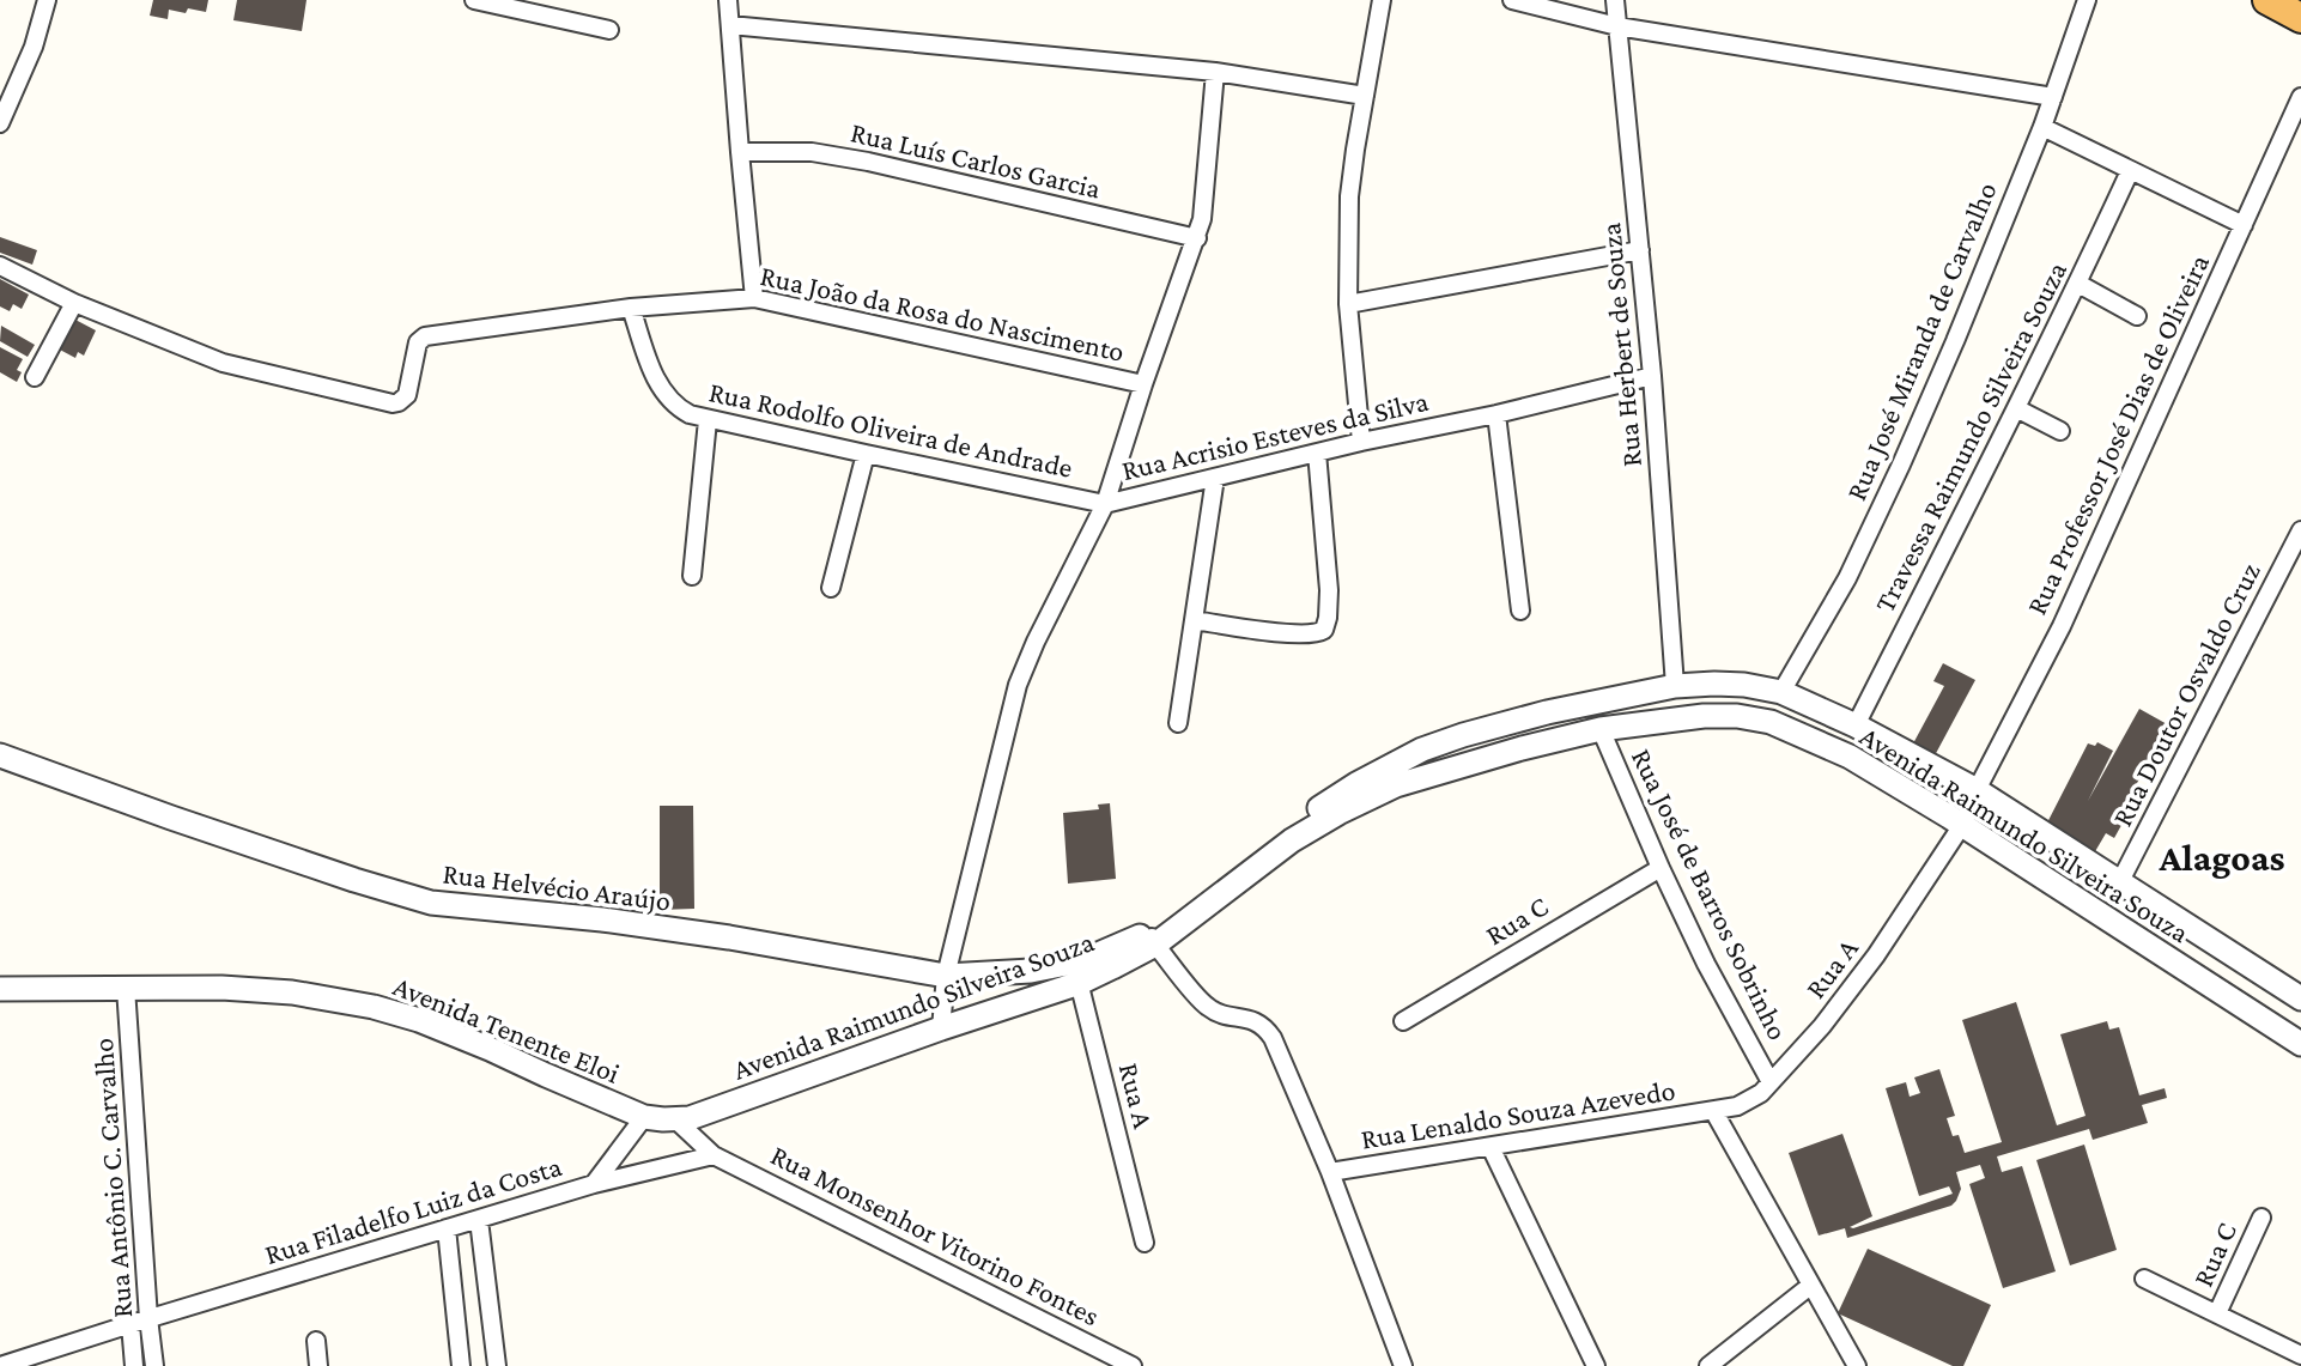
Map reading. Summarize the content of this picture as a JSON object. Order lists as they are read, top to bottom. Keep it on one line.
{"streets":{"street":["Rua Luís Carlos Garcia","Rua João da Rosa do Nascimento","Rua José Miranda de Carvalho","Rua Herbert de Souza","Rua Rodolfo Oliveira de Andrade","Rua Professor José Dias de Oliveira","Rua Acrisio Esteves da Silva","Travessa Raimundo Silveira Souza","Rua Doutor Osvaldo Cruz","Avenida Raimundo Silveira Souza","Rua Helvécio Araújo","Rua José de Barros Sobrinho","Rua C","Rua A","Avenida Tenente Eloi","Rua Lenaldo Souza Azevedo","Rua Antônio C. Carvalho","Rua Filadelfo Luiz da Costa","Rua Monsenhor Vitorino Fontes"]},"crossings":[["Rua João da Rosa do Nascimento","Rua Rodolfo Oliveira de Andrade"],["Rua José Miranda de Carvalho","Avenida Raimundo Silveira Souza"],["Rua Herbert de Souza","Rua Acrisio Esteves da Silva"],["Rua Herbert de Souza","Avenida Raimundo Silveira Souza"],["Rua Rodolfo Oliveira de Andrade","Rua Acrisio Esteves da Silva"],["Rua Professor José Dias de Oliveira","Avenida Raimundo Silveira Souza"],["Rua Professor José Dias de Oliveira","Rua A"],["Rua Acrisio Esteves da Silva","Avenida Raimundo Silveira Souza"],["Rua Acrisio Esteves da Silva","Rua Helvécio Araújo"],["Travessa Raimundo Silveira Souza","Avenida Raimundo Silveira Souza"],["Rua Doutor Osvaldo Cruz","Avenida Raimundo Silveira Souza"],["Avenida Raimundo Silveira Souza","Rua Helvécio Araújo"],["Avenida Raimundo Silveira Souza","Rua José de Barros Sobrinho"],["Avenida Raimundo Silveira Souza","Rua A"],["Avenida Raimundo Silveira Souza","Avenida Tenente Eloi"],["Avenida Raimundo Silveira Souza","Rua Monsenhor Vitorino Fontes"],["Rua Helvécio Araújo","Rua A"],["Rua José de Barros Sobrinho","Rua C"],["Rua José de Barros Sobrinho","Rua A"],["Rua A","Rua Lenaldo Souza Azevedo"],["Avenida Tenente Eloi","Rua Antônio C. Carvalho"],["Avenida Tenente Eloi","Rua Monsenhor Vitorino Fontes"],["Rua Antônio C. Carvalho","Rua Filadelfo Luiz da Costa"],["Rua Filadelfo Luiz da Costa","Rua Monsenhor Vitorino Fontes"]],"districts":["Alagoas"]}
